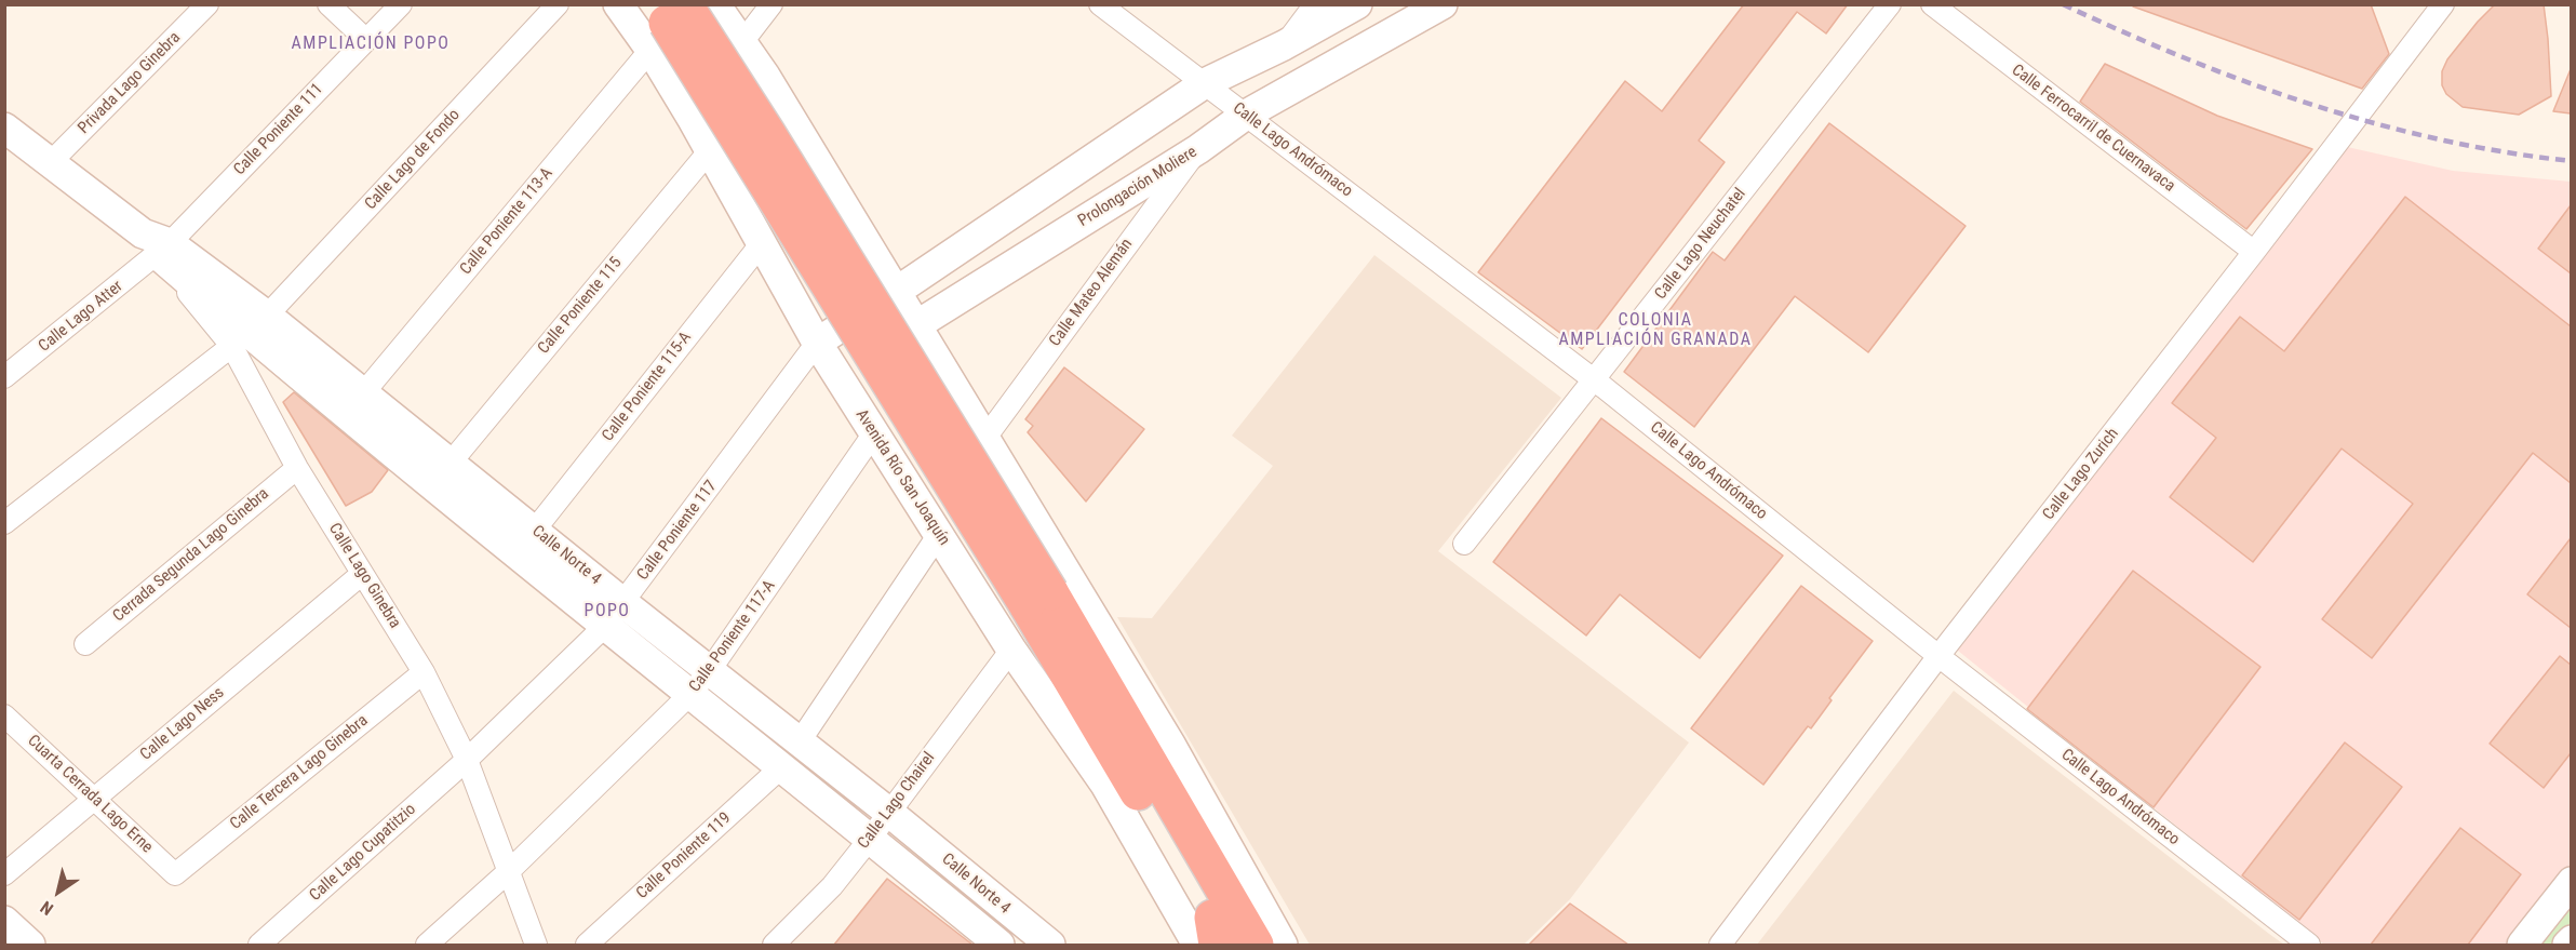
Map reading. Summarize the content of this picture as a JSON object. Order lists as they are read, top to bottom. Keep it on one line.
{"streets":{"highway":["Avenida Río San Joaquín"],"street":["Privada Lago Ginebra","Calle Ferrocarril de Cuernavaca","Calle Poniente 111","Calle Lago Andrómaco","Calle Lago de Fondo","Prolongación Moliere","Calle Poniente 113-A","Calle Lago Neuchatel","Calle Mateo Alemán","Calle Poniente 115","Calle Lago Atter","Calle Poniente 115-A","Calle Lago Zurich","Calle Poniente 117","Cerrada Segunda Lago Ginebra","Calle Norte 4","Calle Lago Ginebra","Calle Poniente 117-A","Calle Lago Ness","Calle Tercera Lago Ginebra","Cuarta Cerrada Lago Erne","Calle Lago Chairel","Calle Lago Cupatitzio","Calle Poniente 119"]},"crossings":[["Calle Ferrocarril de Cuernavaca","Calle Lago Zurich"],["Calle Poniente 111","Calle Lago Atter"],["Calle Poniente 111","Calle Norte 4"],["Calle Lago Andrómaco","Prolongación Moliere"],["Calle Lago Andrómaco","Calle Lago Neuchatel"],["Calle Lago Andrómaco","Calle Lago Zurich"],["Calle Lago de Fondo","Calle Norte 4"],["Calle Lago de Fondo","Calle Lago Ginebra"],["Prolongación Moliere","Calle Mateo Alemán"],["Prolongación Moliere","Avenida Río San Joaquín"],["Calle Poniente 113-A","Avenida Río San Joaquín"],["Calle Poniente 113-A","Calle Norte 4"],["Calle Mateo Alemán","Avenida Río San Joaquín"],["Calle Poniente 115","Avenida Río San Joaquín"],["Calle Poniente 115","Calle Norte 4"],["Calle Lago Atter","Calle Norte 4"],["Calle Poniente 115-A","Avenida Río San Joaquín"],["Calle Poniente 115-A","Calle Norte 4"],["Avenida Río San Joaquín","Calle Poniente 117"],["Avenida Río San Joaquín","Calle Poniente 117-A"],["Avenida Río San Joaquín","Calle Lago Chairel"],["Calle Poniente 117","Calle Norte 4"],["Calle Poniente 117","Calle Lago Ginebra"],["Calle Poniente 117","Calle Lago Cupatitzio"],["Cerrada Segunda Lago Ginebra","Calle Lago Ginebra"],["Calle Norte 4","Calle Lago Ginebra"],["Calle Norte 4","Calle Poniente 117-A"],["Calle Norte 4","Calle Lago Chairel"],["Calle Norte 4","Calle Poniente 119"],["Calle Lago Ginebra","Calle Poniente 117-A"],["Calle Lago Ginebra","Calle Lago Ness"],["Calle Lago Ginebra","Calle Tercera Lago Ginebra"],["Calle Lago Ginebra","Calle Lago Cupatitzio"],["Calle Lago Ness","Cuarta Cerrada Lago Erne"],["Calle Tercera Lago Ginebra","Cuarta Cerrada Lago Erne"]],"districts":["AMPLIACIÓN POPO","COLONIA AMPLIACIÓN GRANADA","POPO"],"north":"bottom left"}
